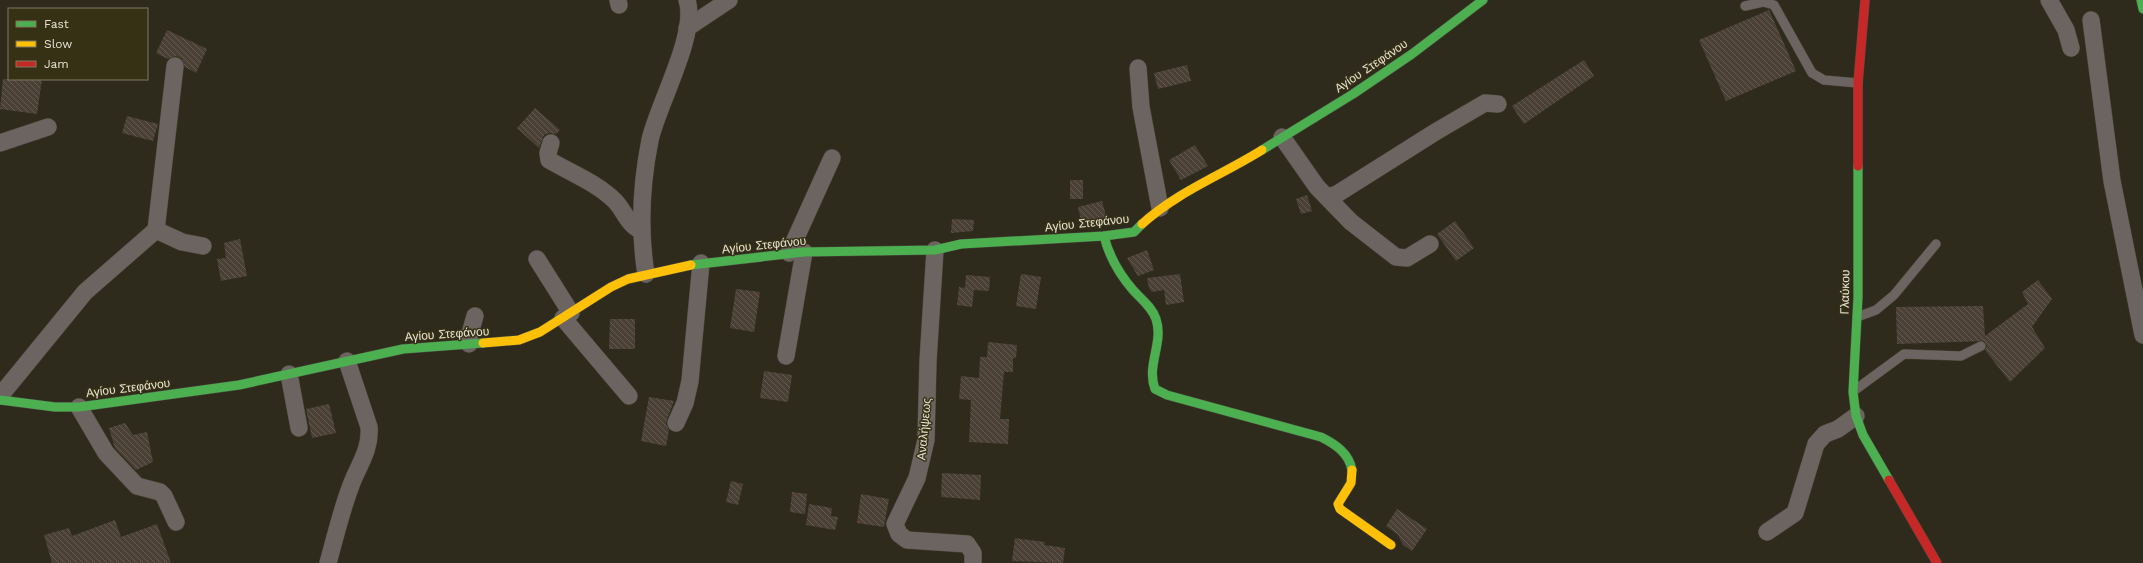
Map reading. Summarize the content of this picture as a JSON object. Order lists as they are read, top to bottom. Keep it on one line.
{"streets":{"street":["Αγίου Στεφάνου","Γλαύκου","Αναλήψεως"]},"crossings":[["Αγίου Στεφάνου","Αναλήψεως"]],"legend":["Fast","Slow","Jam"]}
